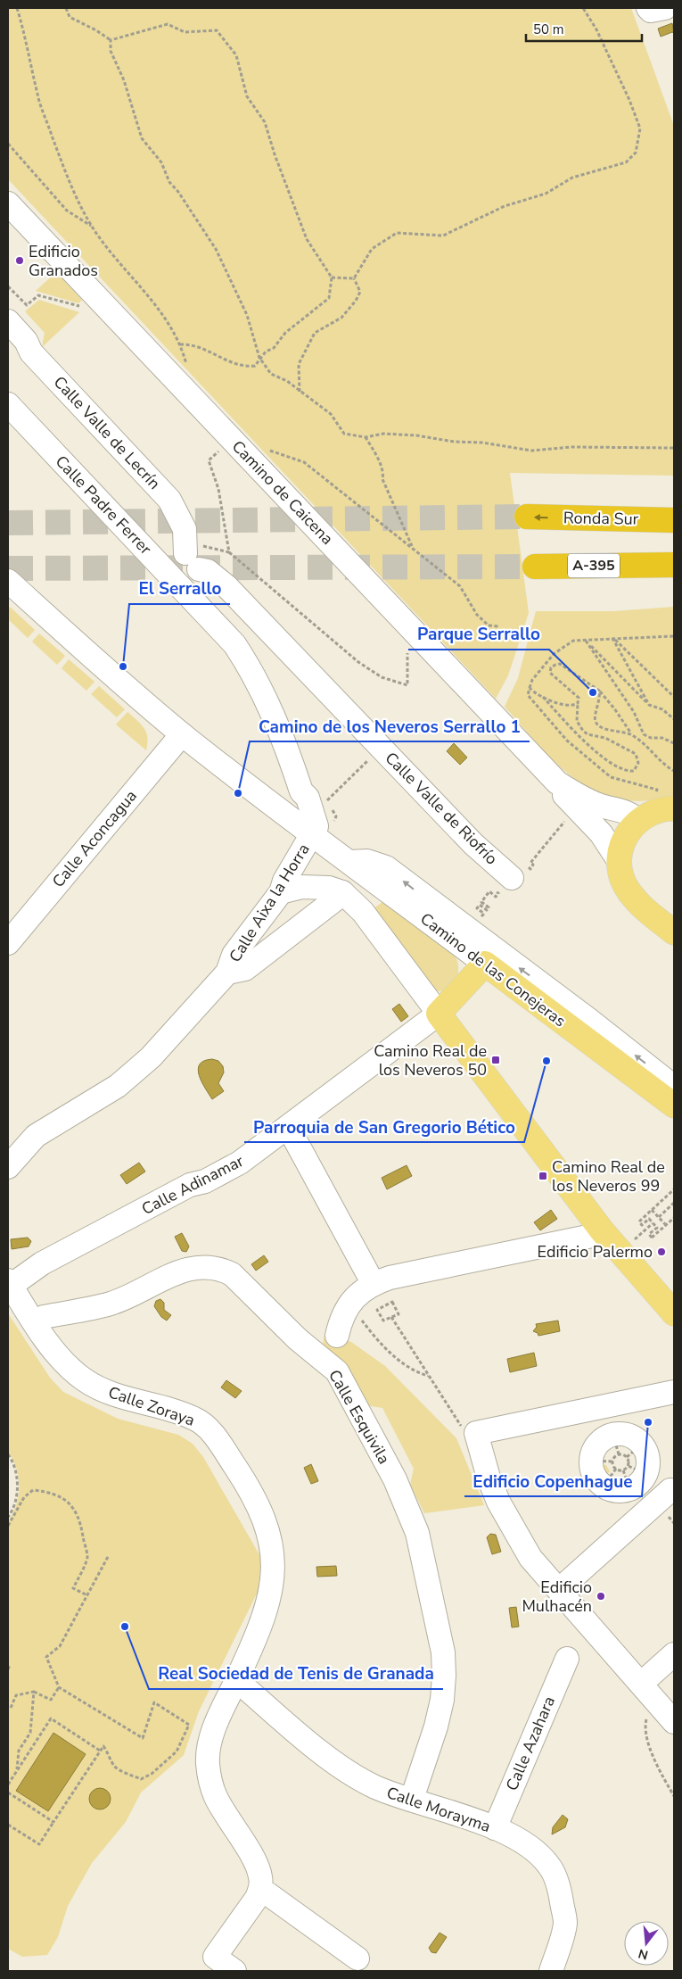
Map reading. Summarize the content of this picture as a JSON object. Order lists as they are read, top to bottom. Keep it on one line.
{"streets":{"highway":["Ronda Sur","A-395"],"main road":["Camino de las Conejeras","Calle Adinamar"],"street":["Calle Valle de Lecrín","Camino de Caicena","Calle Padre Ferrer","Calle Valle de Riofrío","Calle Aconcagua","Calle Aixa la Horra","Calle Zoraya","Calle Esquivila","Calle Azahara","Calle Morayma"]},"crossings":[["Calle Valle de Lecrín","Calle Valle de Riofrío"],["Calle Padre Ferrer","Calle Aixa la Horra"],["Calle Padre Ferrer","Camino de las Conejeras"],["Calle Aconcagua","Camino de las Conejeras"],["Calle Aixa la Horra","Camino de las Conejeras"],["Camino de las Conejeras","Calle Adinamar"],["Calle Adinamar","Calle Zoraya"],["Calle Zoraya","Calle Esquivila"],["Calle Zoraya","Calle Morayma"],["Calle Esquivila","Calle Morayma"],["Calle Azahara","Calle Morayma"]],"places":{"other":["Edificio Granados","El Serrallo","Parque Serrallo","Camino de los Neveros Serrallo 1","Parroquia de San Gregorio Bético","Edificio Palermo","Edificio Copenhague","Edificio Mulhacén","Real Sociedad de Tenis de Granada"],"transit":["Camino Real de los Neveros 50","Camino Real de los Neveros 99"]},"scale_bar":"50 m","north":"bottom"}
